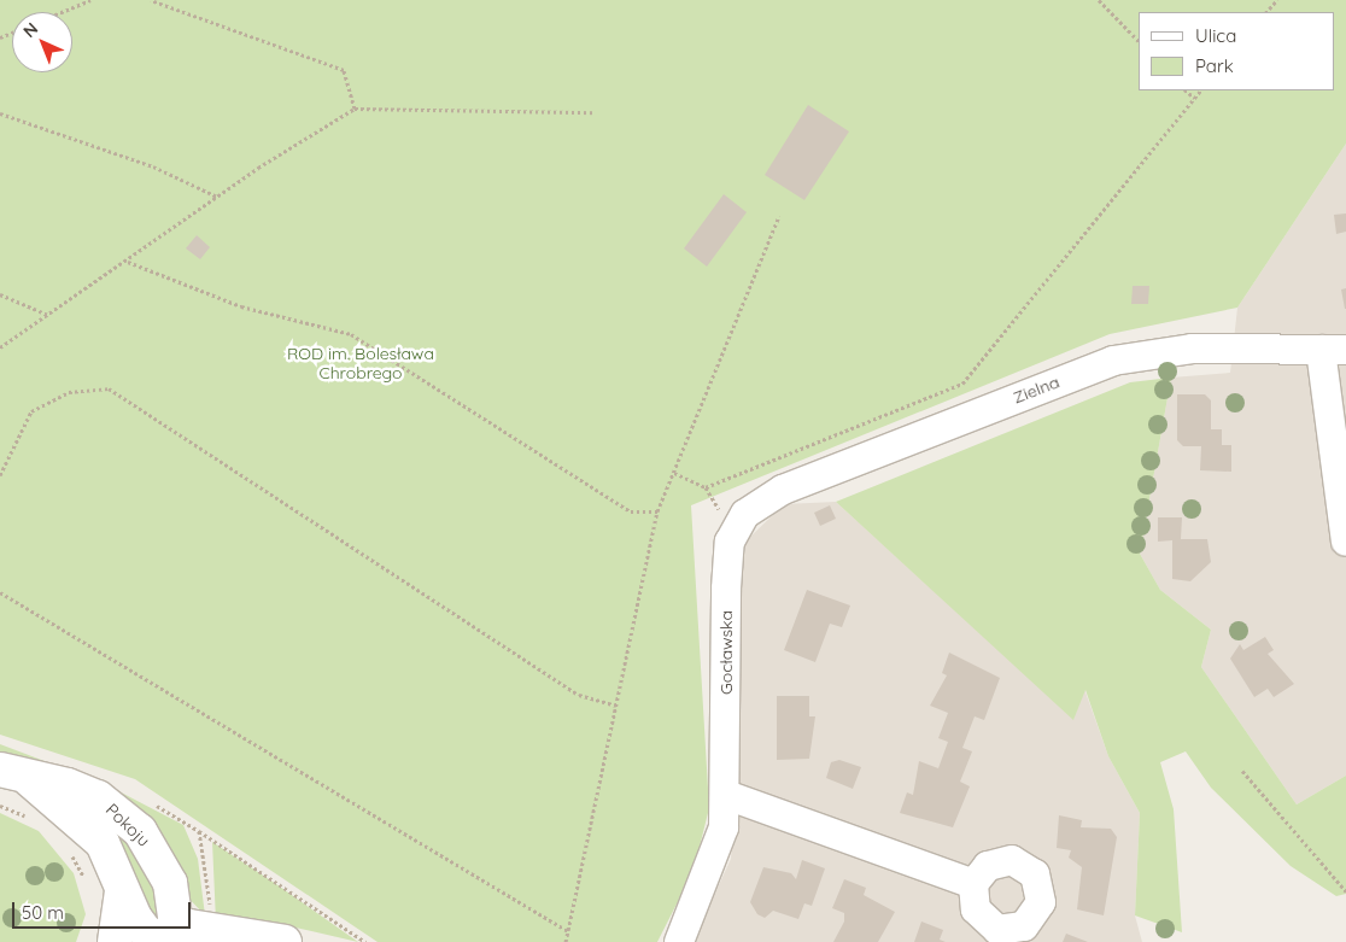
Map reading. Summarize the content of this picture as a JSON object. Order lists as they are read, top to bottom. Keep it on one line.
{"streets":{"street":["Zielna","Gocławska","Pokoju"]},"crossings":[["Zielna","Gocławska"]],"parks":["ROD im. Bolesława Chrobrego"],"legend":["Ulica","Park"],"scale_bar":"50 m","north":"top left"}
